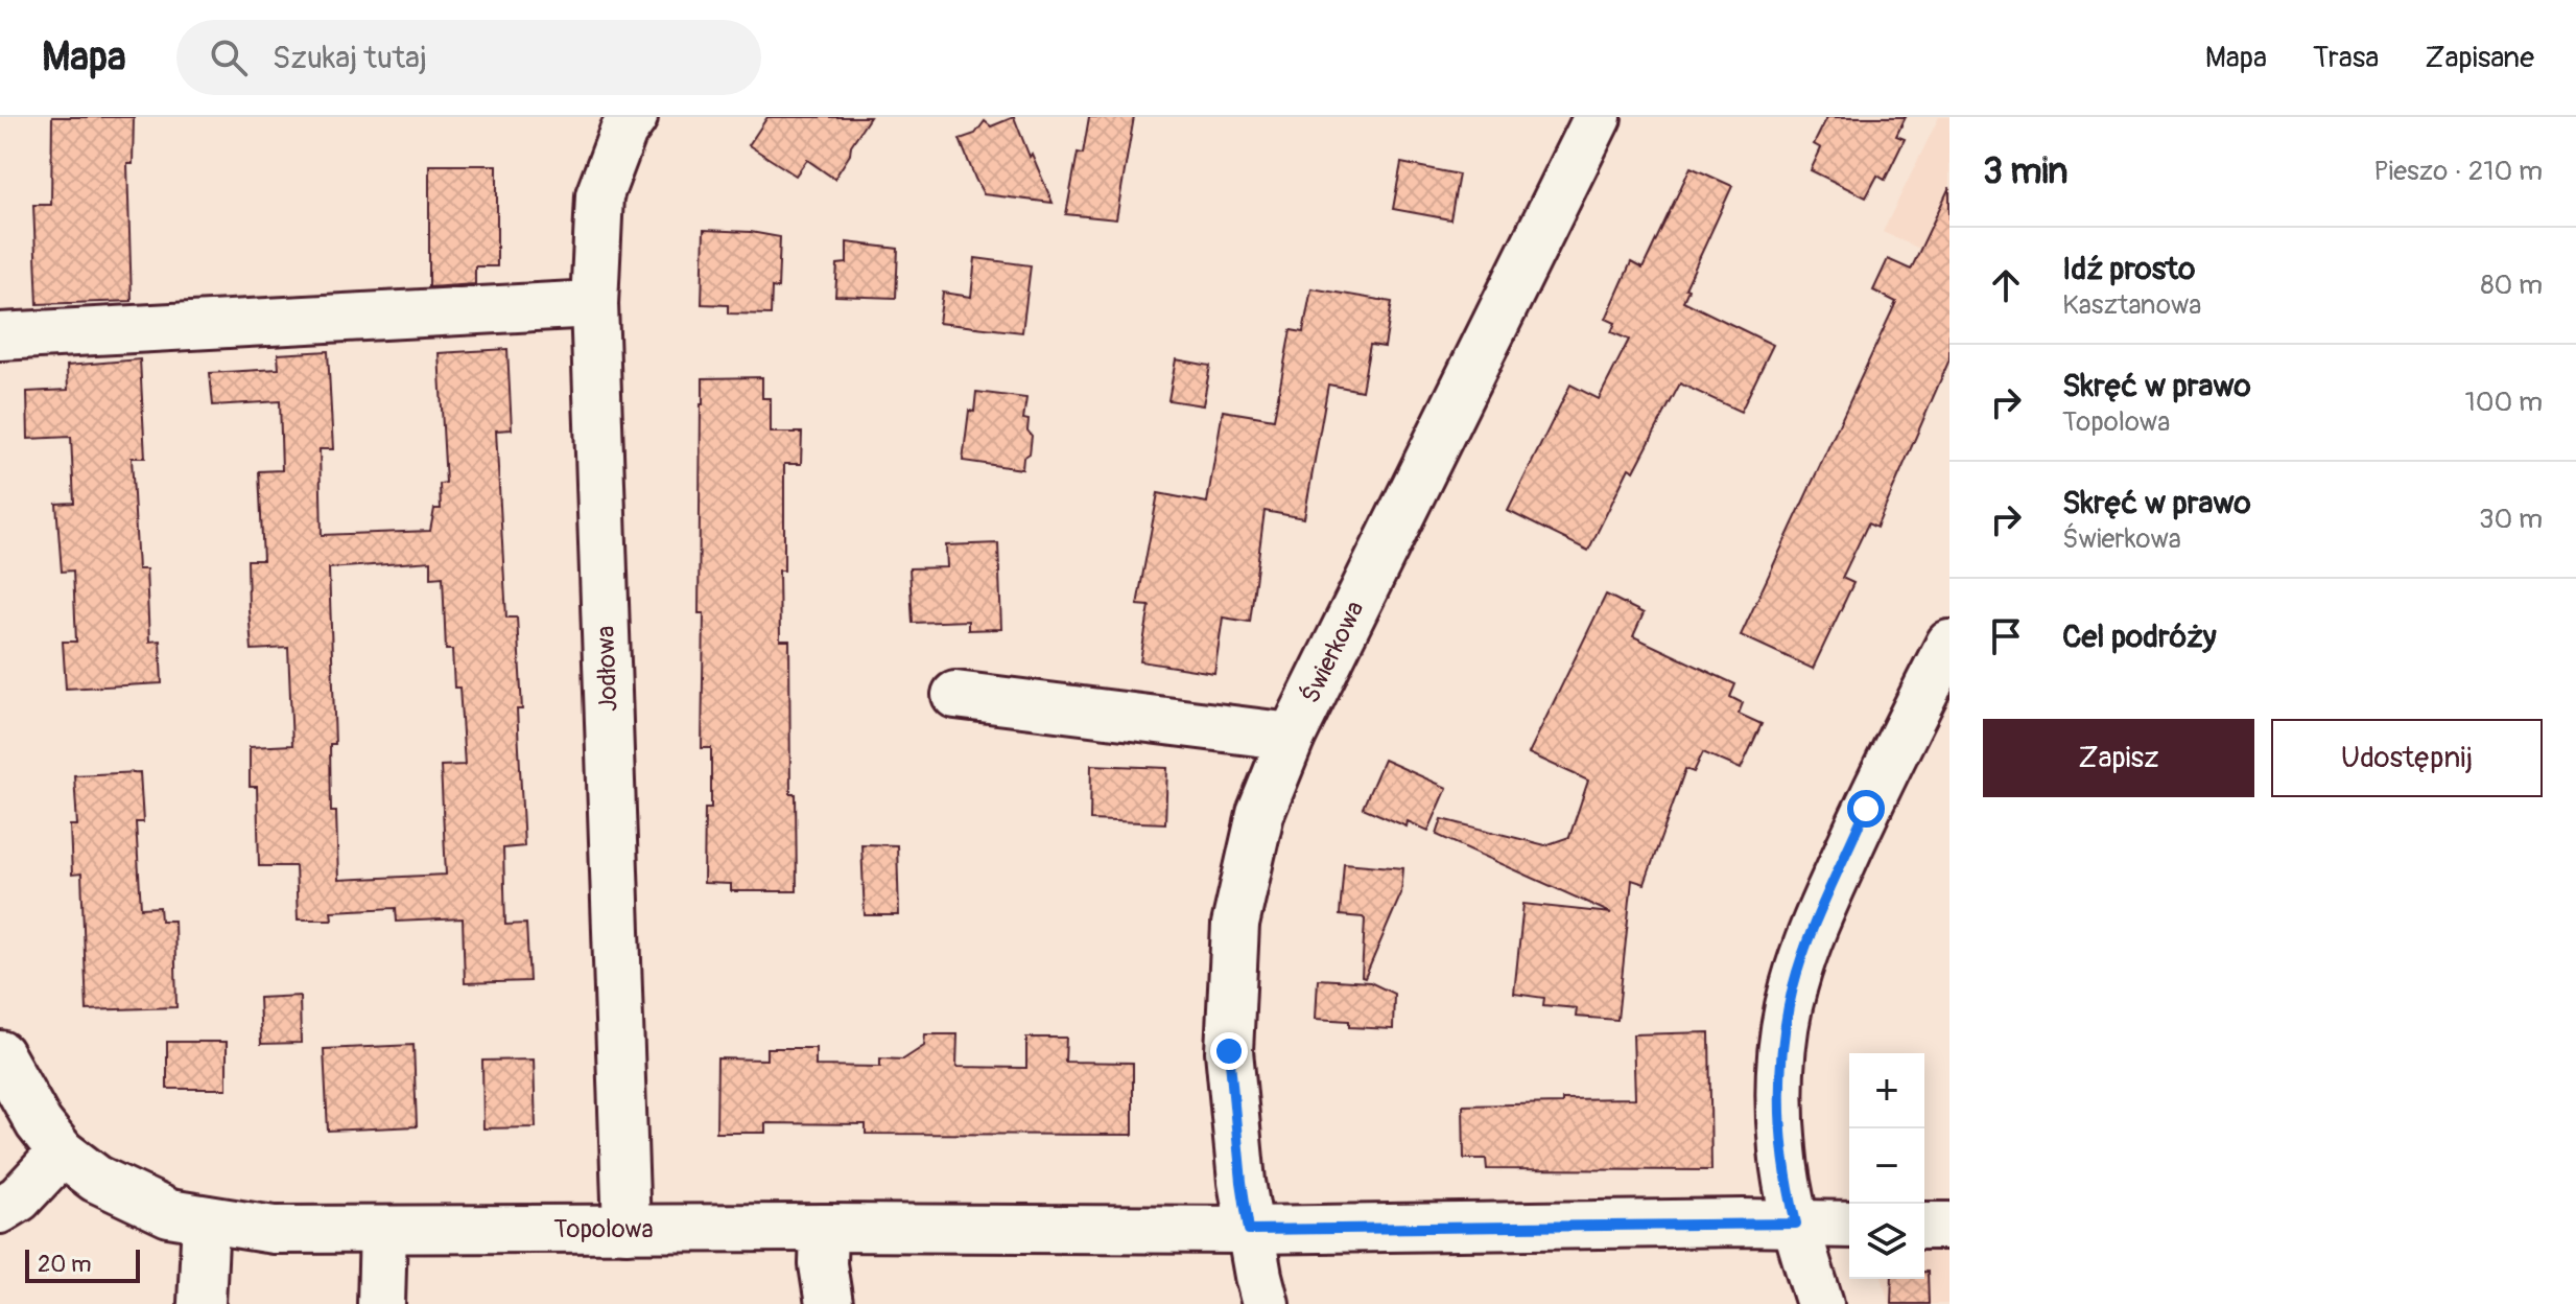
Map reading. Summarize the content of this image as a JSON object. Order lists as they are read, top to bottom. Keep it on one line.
{"streets":{"street":["Świerkowa","Jodłowa","Topolowa"]},"crossings":[["Świerkowa","Topolowa"],["Jodłowa","Topolowa"]],"scale_bar":"20 m","page":{"header":"Mapa","search":"Szukaj tutaj","nav":["Mapa","Trasa","Zapisane"],"heading":["3 min","Pieszo · 210 m"],"list":[["Idź prosto","Kasztanowa","80 m"],["Skręć w prawo","Topolowa","100 m"],["Skręć w prawo","Świerkowa","30 m"],"Cel podróży"],"buttons":["Zapisz","Udostępnij"],"map_buttons":["+","−"],"scale":"20 m"}}
